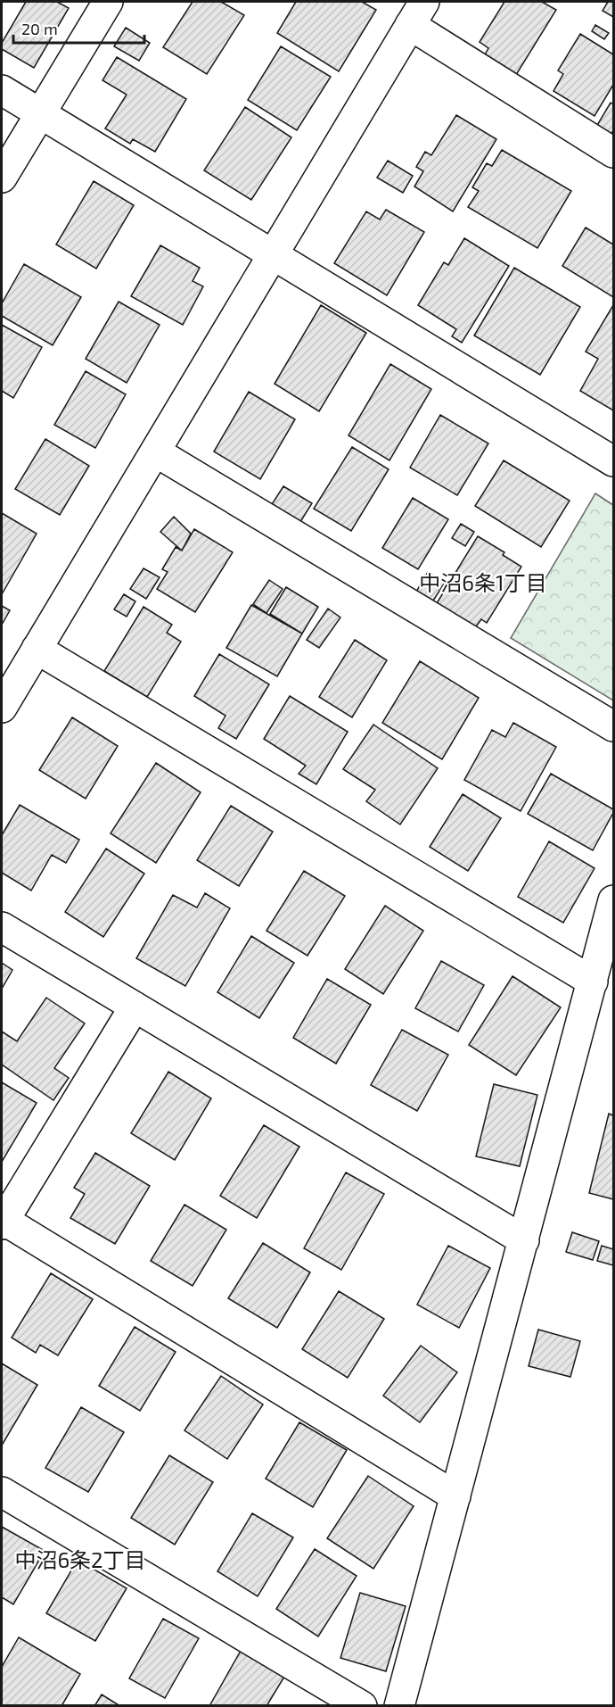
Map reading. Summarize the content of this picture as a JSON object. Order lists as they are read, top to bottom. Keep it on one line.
{"districts":["中沼6条1丁目","中沼6条2丁目"],"scale_bar":"20 m"}
